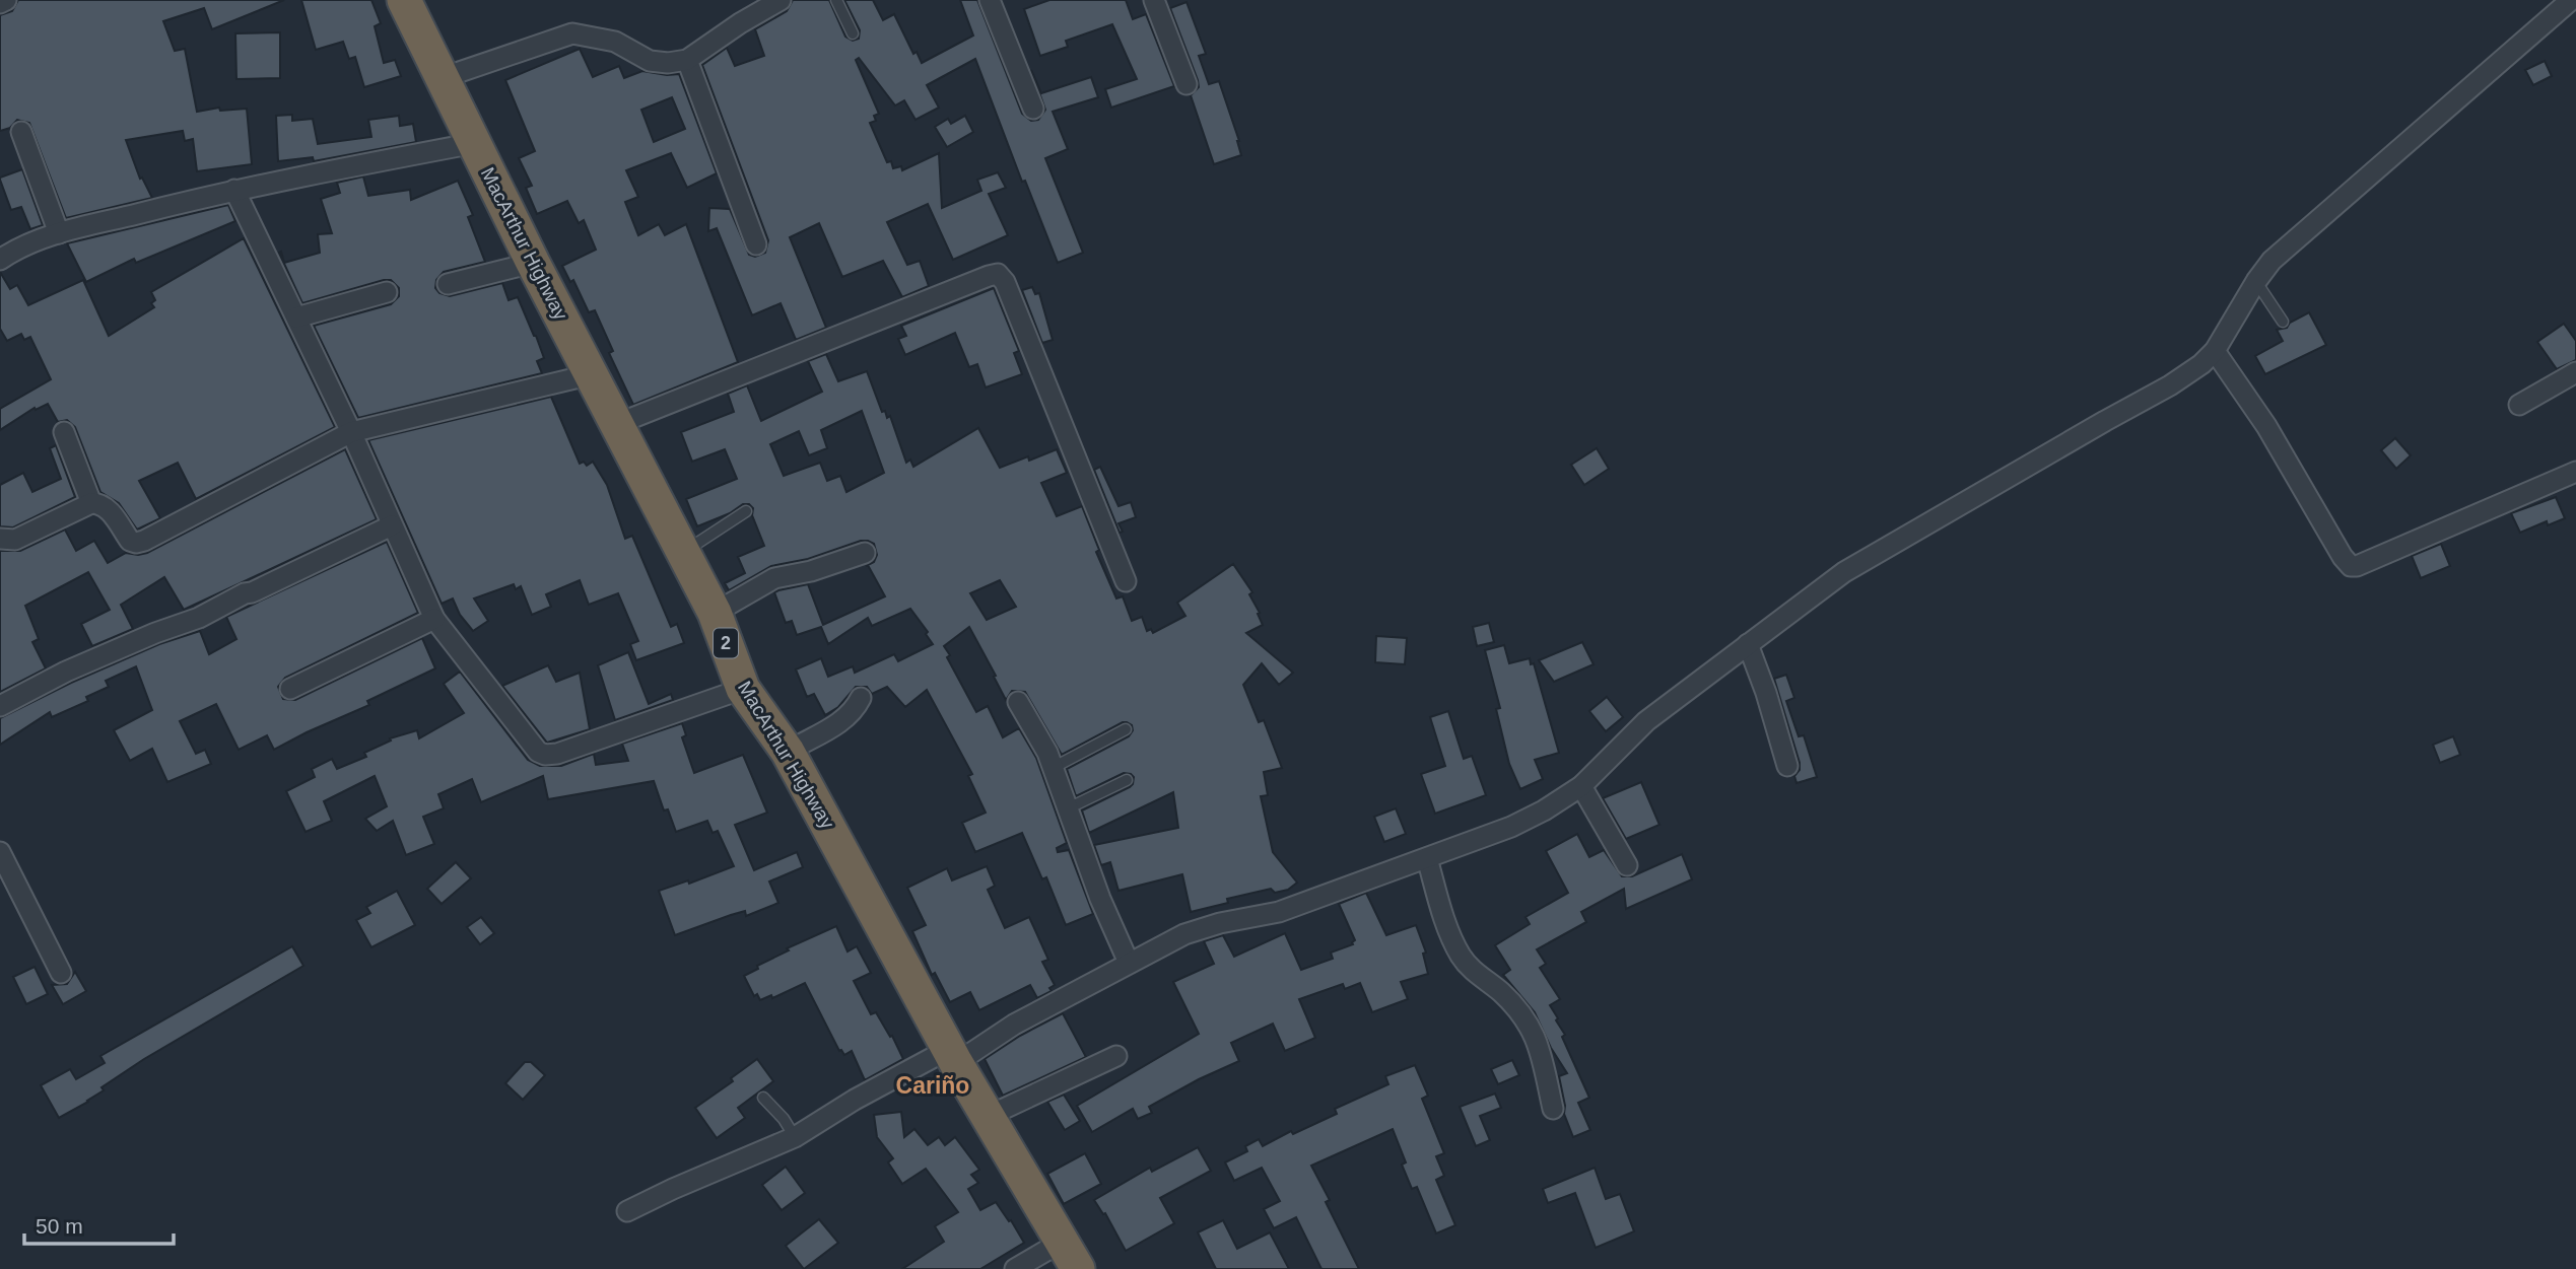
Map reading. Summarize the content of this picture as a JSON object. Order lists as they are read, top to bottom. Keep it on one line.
{"streets":{"highway":["MacArthur Highway","2"]},"districts":["Cariño"],"scale_bar":"50 m"}
